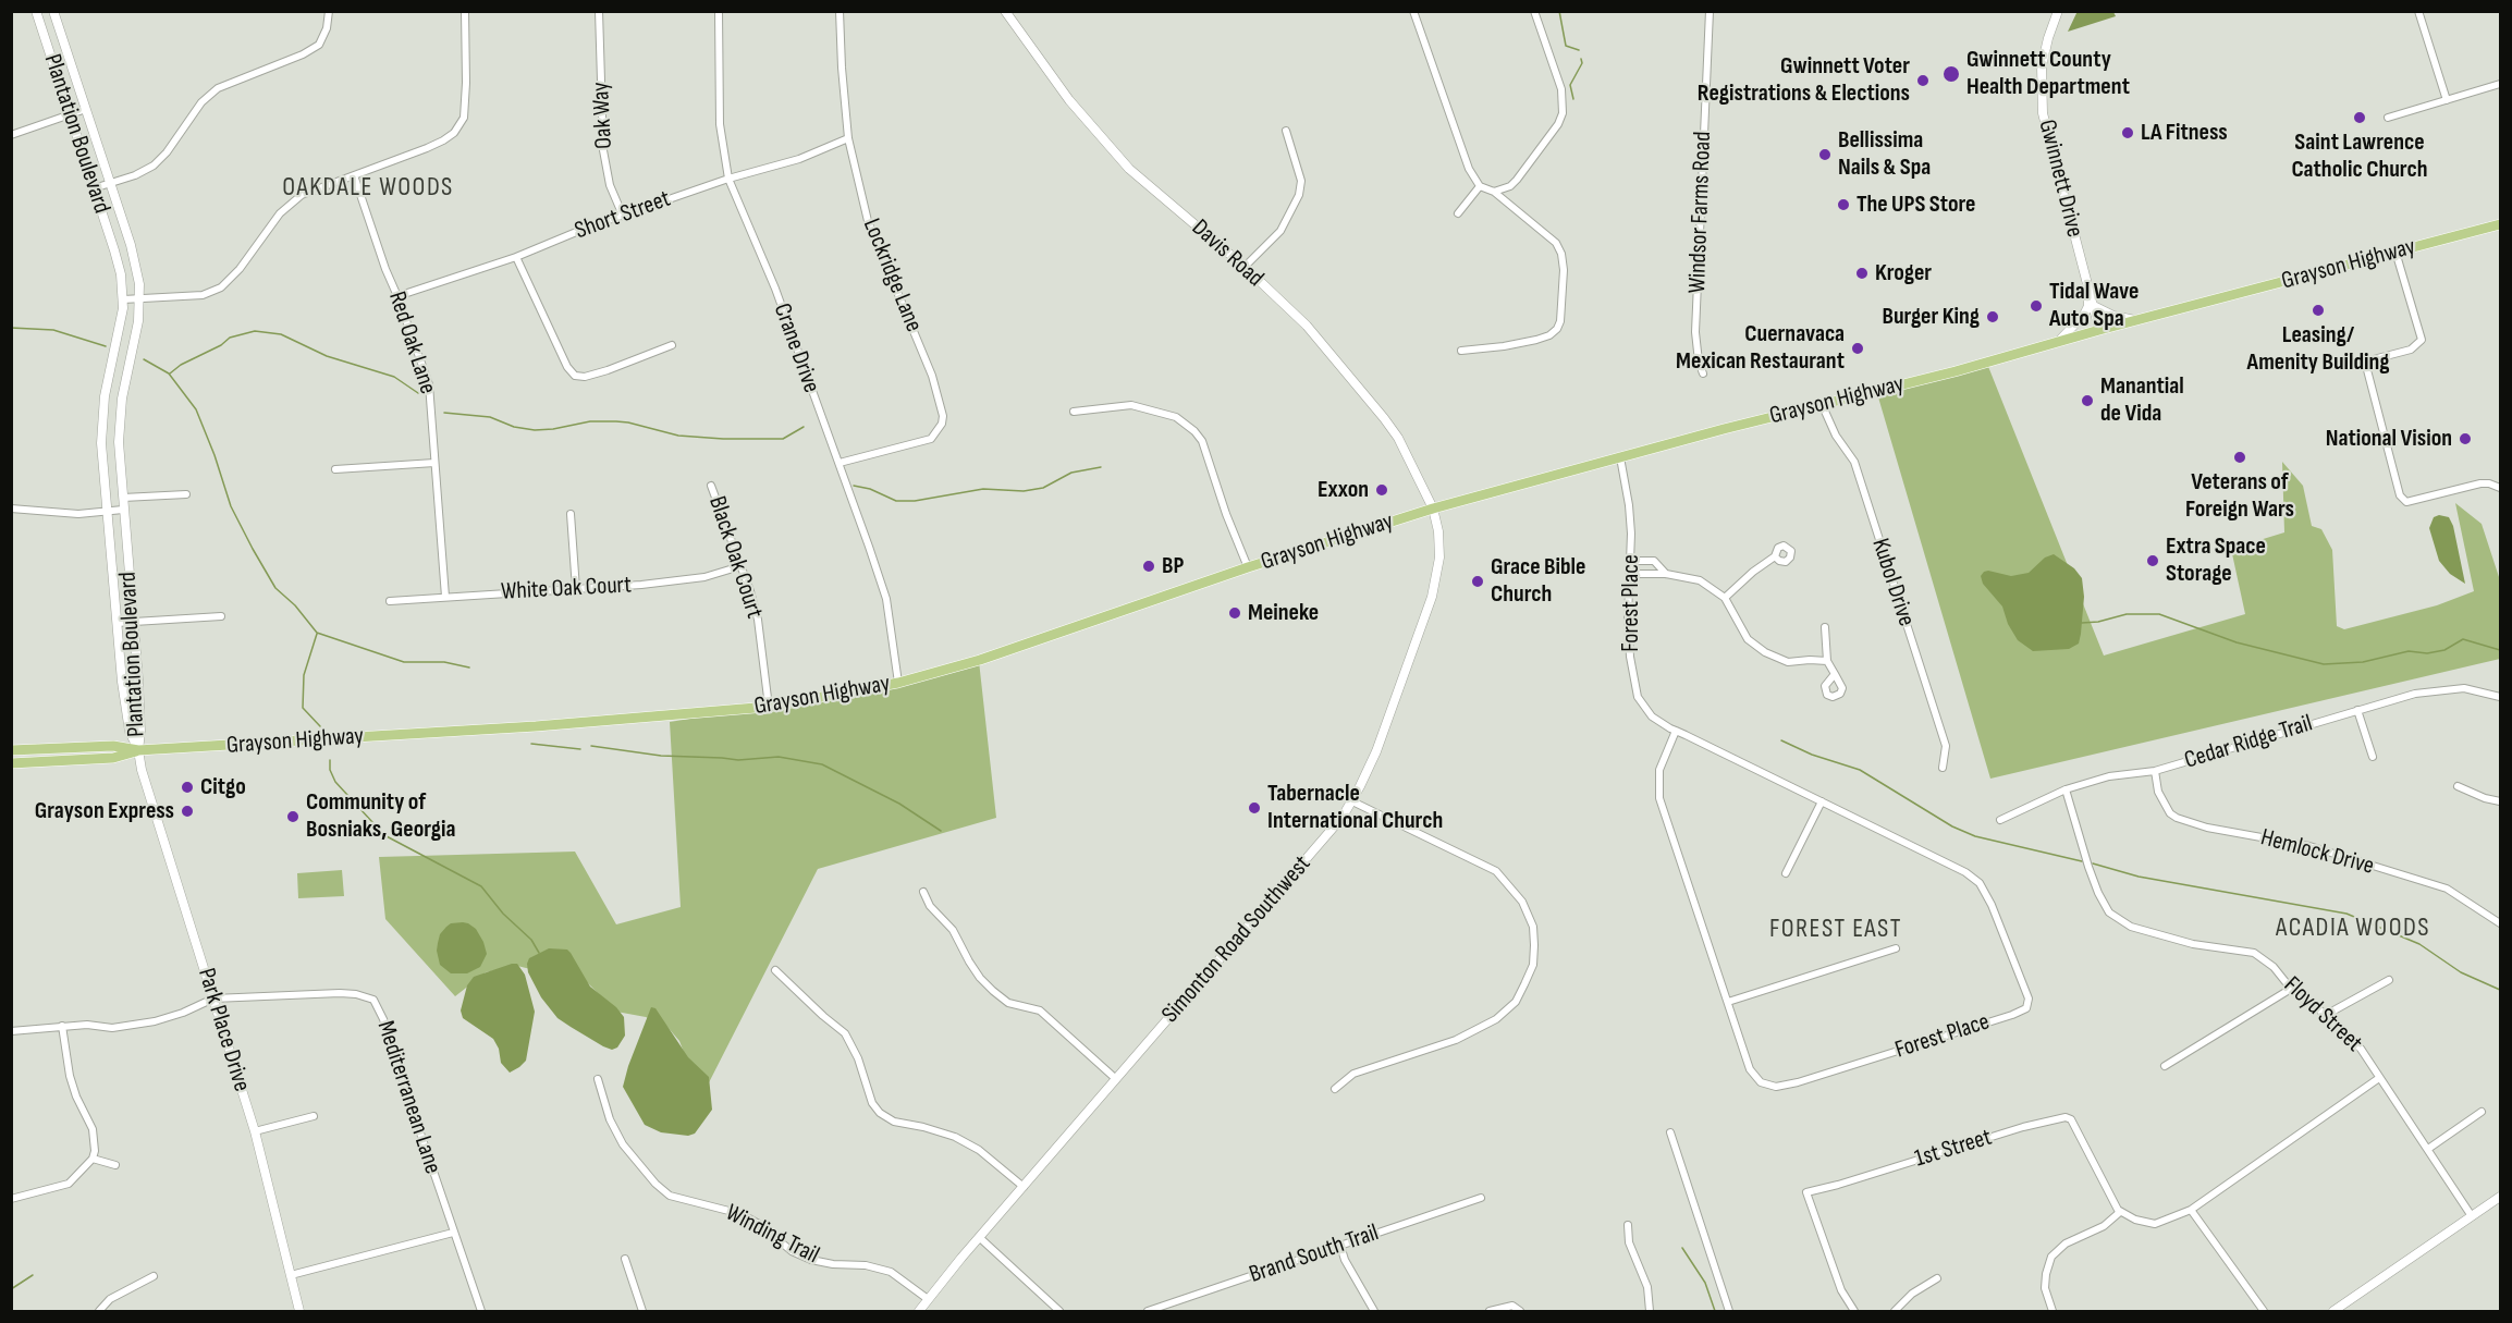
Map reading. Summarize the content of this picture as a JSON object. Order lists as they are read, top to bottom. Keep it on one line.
{"streets":{"main road":["Grayson Highway"],"street":["Oak Way","Plantation Boulevard","Gwinnett Drive","Windsor Farms Road","Short Street","Davis Road","Lockridge Lane","Red Oak Lane","Crane Drive","Black Oak Court","Kubol Drive","White Oak Court","Forest Place","Cedar Ridge Trail","Hemlock Drive","Simonton Road Southwest","Floyd Street","Park Place Drive","Mediterranean Lane","1st Street","Winding Trail","Brand South Trail"]},"crossings":[["Oak Way","Short Street"],["Plantation Boulevard","Grayson Highway"],["Plantation Boulevard","Park Place Drive"],["Gwinnett Drive","Grayson Highway"],["Short Street","Lockridge Lane"],["Short Street","Red Oak Lane"],["Short Street","Crane Drive"],["Davis Road","Grayson Highway"],["Davis Road","Simonton Road Southwest"],["Grayson Highway","Crane Drive"],["Grayson Highway","Black Oak Court"],["Grayson Highway","Kubol Drive"],["Grayson Highway","Forest Place"],["Grayson Highway","Simonton Road Southwest"],["Grayson Highway","Park Place Drive"],["Lockridge Lane","Crane Drive"],["Red Oak Lane","White Oak Court"],["Black Oak Court","White Oak Court"],["Cedar Ridge Trail","Hemlock Drive"],["Cedar Ridge Trail","Floyd Street"],["Simonton Road Southwest","Winding Trail"],["Park Place Drive","Mediterranean Lane"]],"districts":["OAKDALE WOODS","ACADIA WOODS","FOREST EAST"],"places":["Gwinnett County Health Department","Gwinnett Voter Registrations & Elections","Saint Lawrence Catholic Church","LA Fitness","Bellissima Nails & Spa","The UPS Store","Kroger","Tidal Wave Auto Spa","Leasing/ Amenity Building","Burger King","Cuernavaca Mexican Restaurant","Manantial de Vida","National Vision","Veterans of Foreign Wars","Exxon","Extra Space Storage","BP","Grace Bible Church","Meineke","Citgo","Tabernacle International Church","Grayson Express","Community of Bosniaks, Georgia"]}
